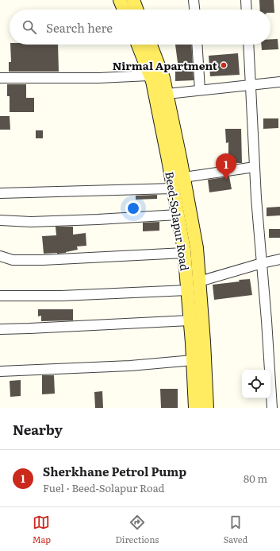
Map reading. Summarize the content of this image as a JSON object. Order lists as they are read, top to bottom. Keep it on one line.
{"streets":{"main road":["Beed-Solapur Road"]},"places":["Nirmal Apartment"],"page":{"search":"Search here","pins":"1","heading":"Nearby","list":[{"mark":"1","name":"Sherkhane Petrol Pump","note":"Fuel · Beed-Solapur Road","value":"80 m"}],"nav":["Map","Directions","Saved"]}}
